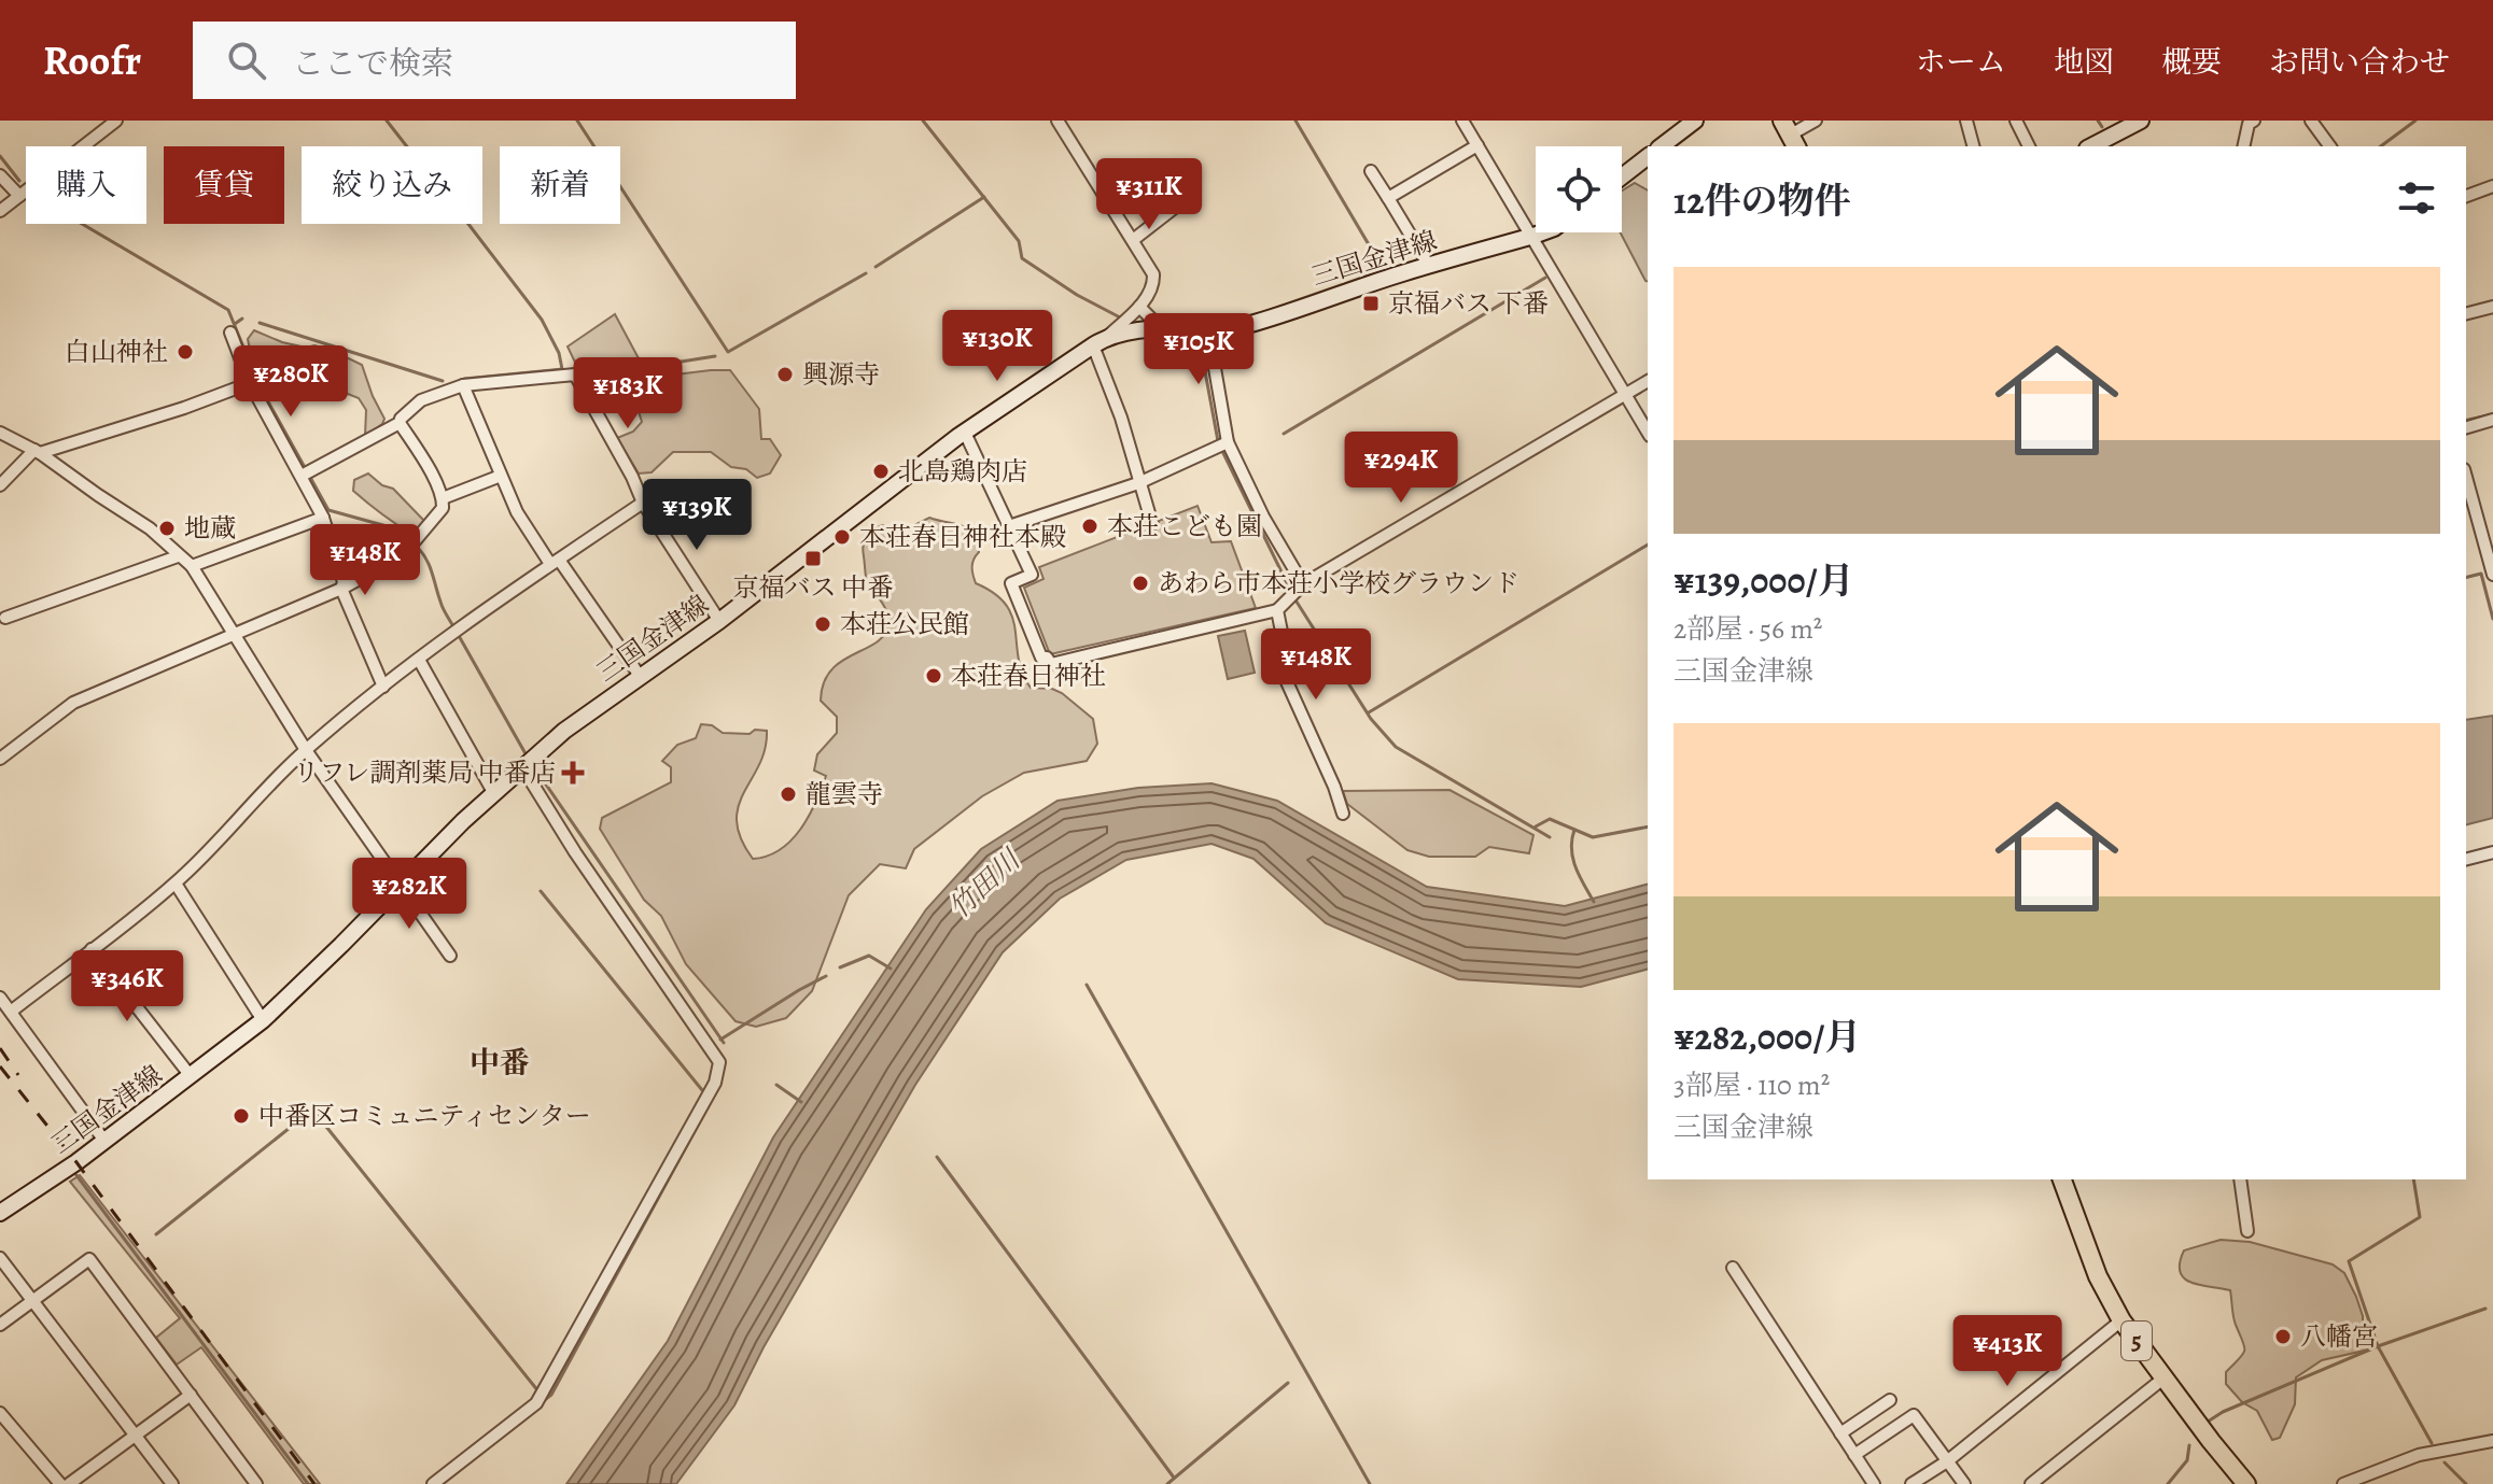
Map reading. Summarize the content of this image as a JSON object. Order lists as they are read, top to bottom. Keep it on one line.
{"streets":{"main road":["三国金津線","5"]},"districts":["中番"],"water":["竹田川"],"places":{"transit":["京福バス 下番","京福バス 中番"],"other":["白山神社","興源寺","北島鶏肉店","本荘こども園","地蔵","本荘春日神社本殿","あわら市本荘小学校グラウンド","本荘公民館","本荘春日神社","龍雲寺","中番区コミュニティセンター","八幡宮"],"health":["リフレ調剤薬局 中番店"]},"page":{"header":"Roofr","search":"ここで検索","nav":["ホーム","地図","概要","お問い合わせ"],"chip":["購入","賃貸","絞り込み","新着"],"heading":"12件の物件","price":["¥311K","¥130K","¥105K","¥280K","¥183K","¥294K","¥139K","¥148K","¥148K","¥282K","¥346K","¥413K"],"list":[{"name":"¥139,000/月","note":"2部屋 · 56 m² · 三国金津線"},{"name":"¥282,000/月","note":"3部屋 · 110 m² · 三国金津線"}]}}
